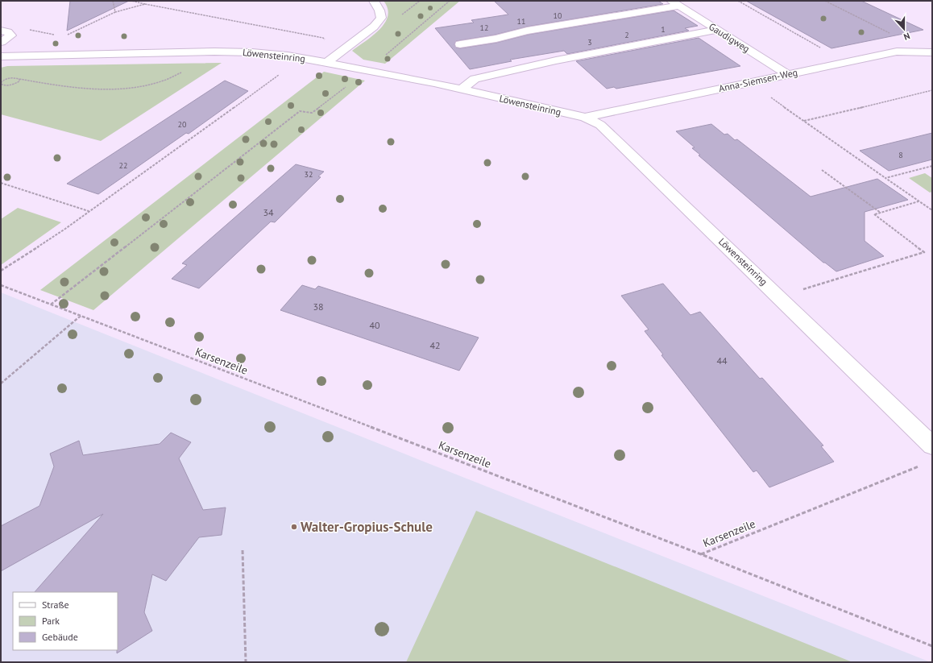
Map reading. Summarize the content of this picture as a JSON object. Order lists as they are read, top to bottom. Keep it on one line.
{"streets":{"street":["Gaudigweg","Löwensteinring","Anna-Siemsen-Weg"],"path":["Karsenzeile"]},"crossings":[["Gaudigweg","Anna-Siemsen-Weg"],["Löwensteinring","Anna-Siemsen-Weg"]],"places":["Walter-Gropius-Schule"],"house_numbers":["10","11","12","1","2","3","20","8","22","32","34","38","40","42","44"],"legend":["Straße","Park","Gebäude"],"north":"bottom"}
